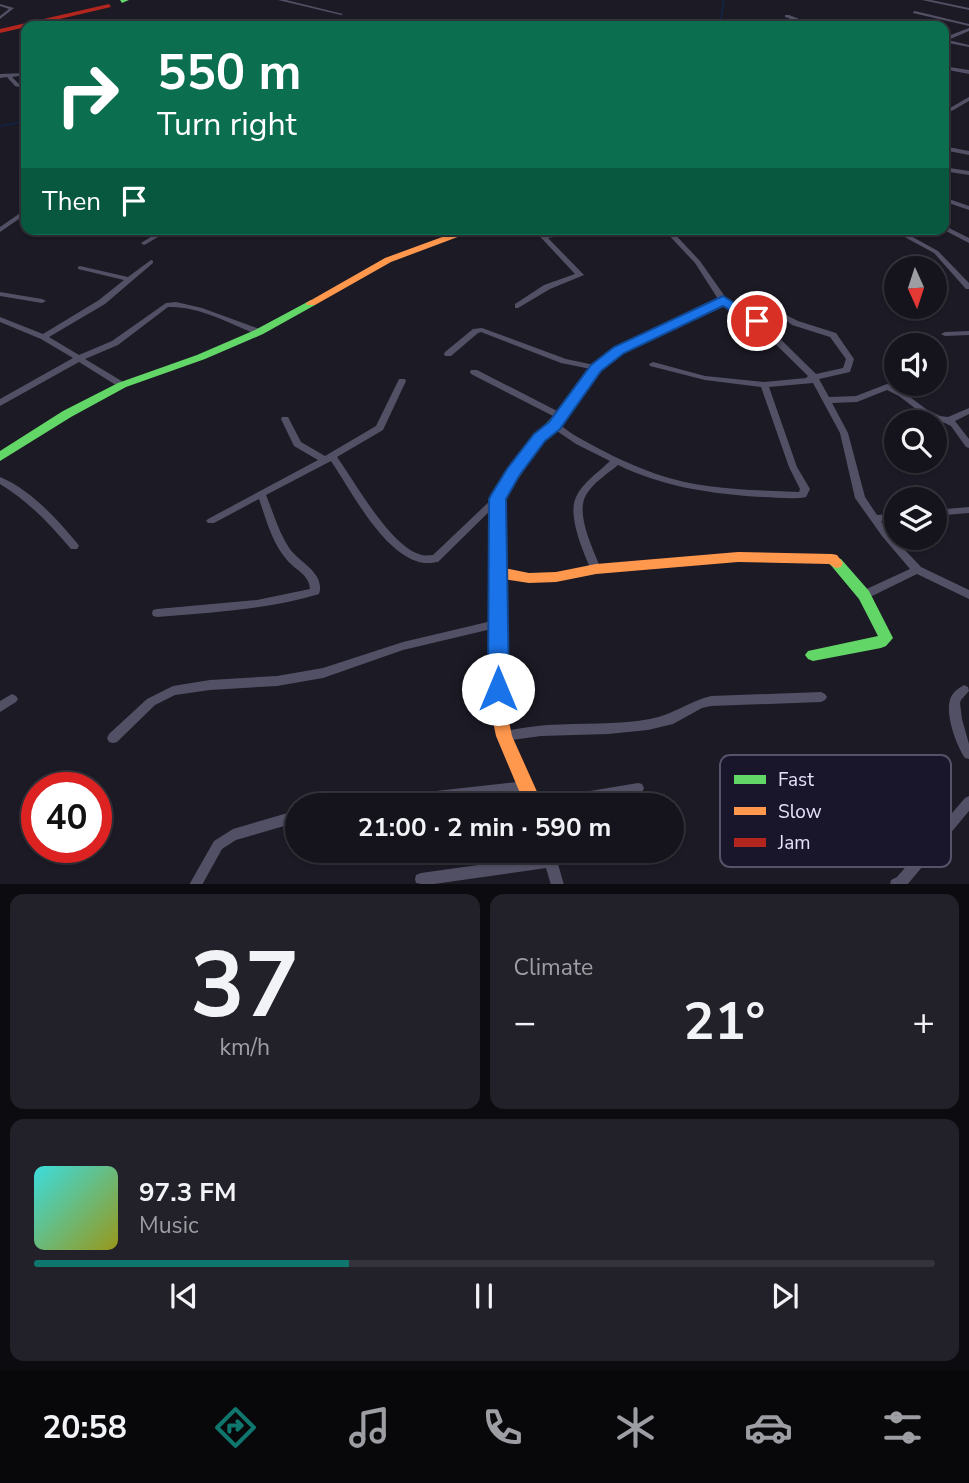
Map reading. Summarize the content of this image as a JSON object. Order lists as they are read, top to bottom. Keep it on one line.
{"legend":["Fast","Slow","Jam"],"north":"bottom","page":{"turn":["550 m","Turn right"],"then":"Then","limit":"40","trip":"21:00 · 2 min · 590 m","tile":[["37","km/h"],"Climate"],"heat":["−","21°","+"],"song":["97.3 FM","Music"],"tabs":"20:58"}}
